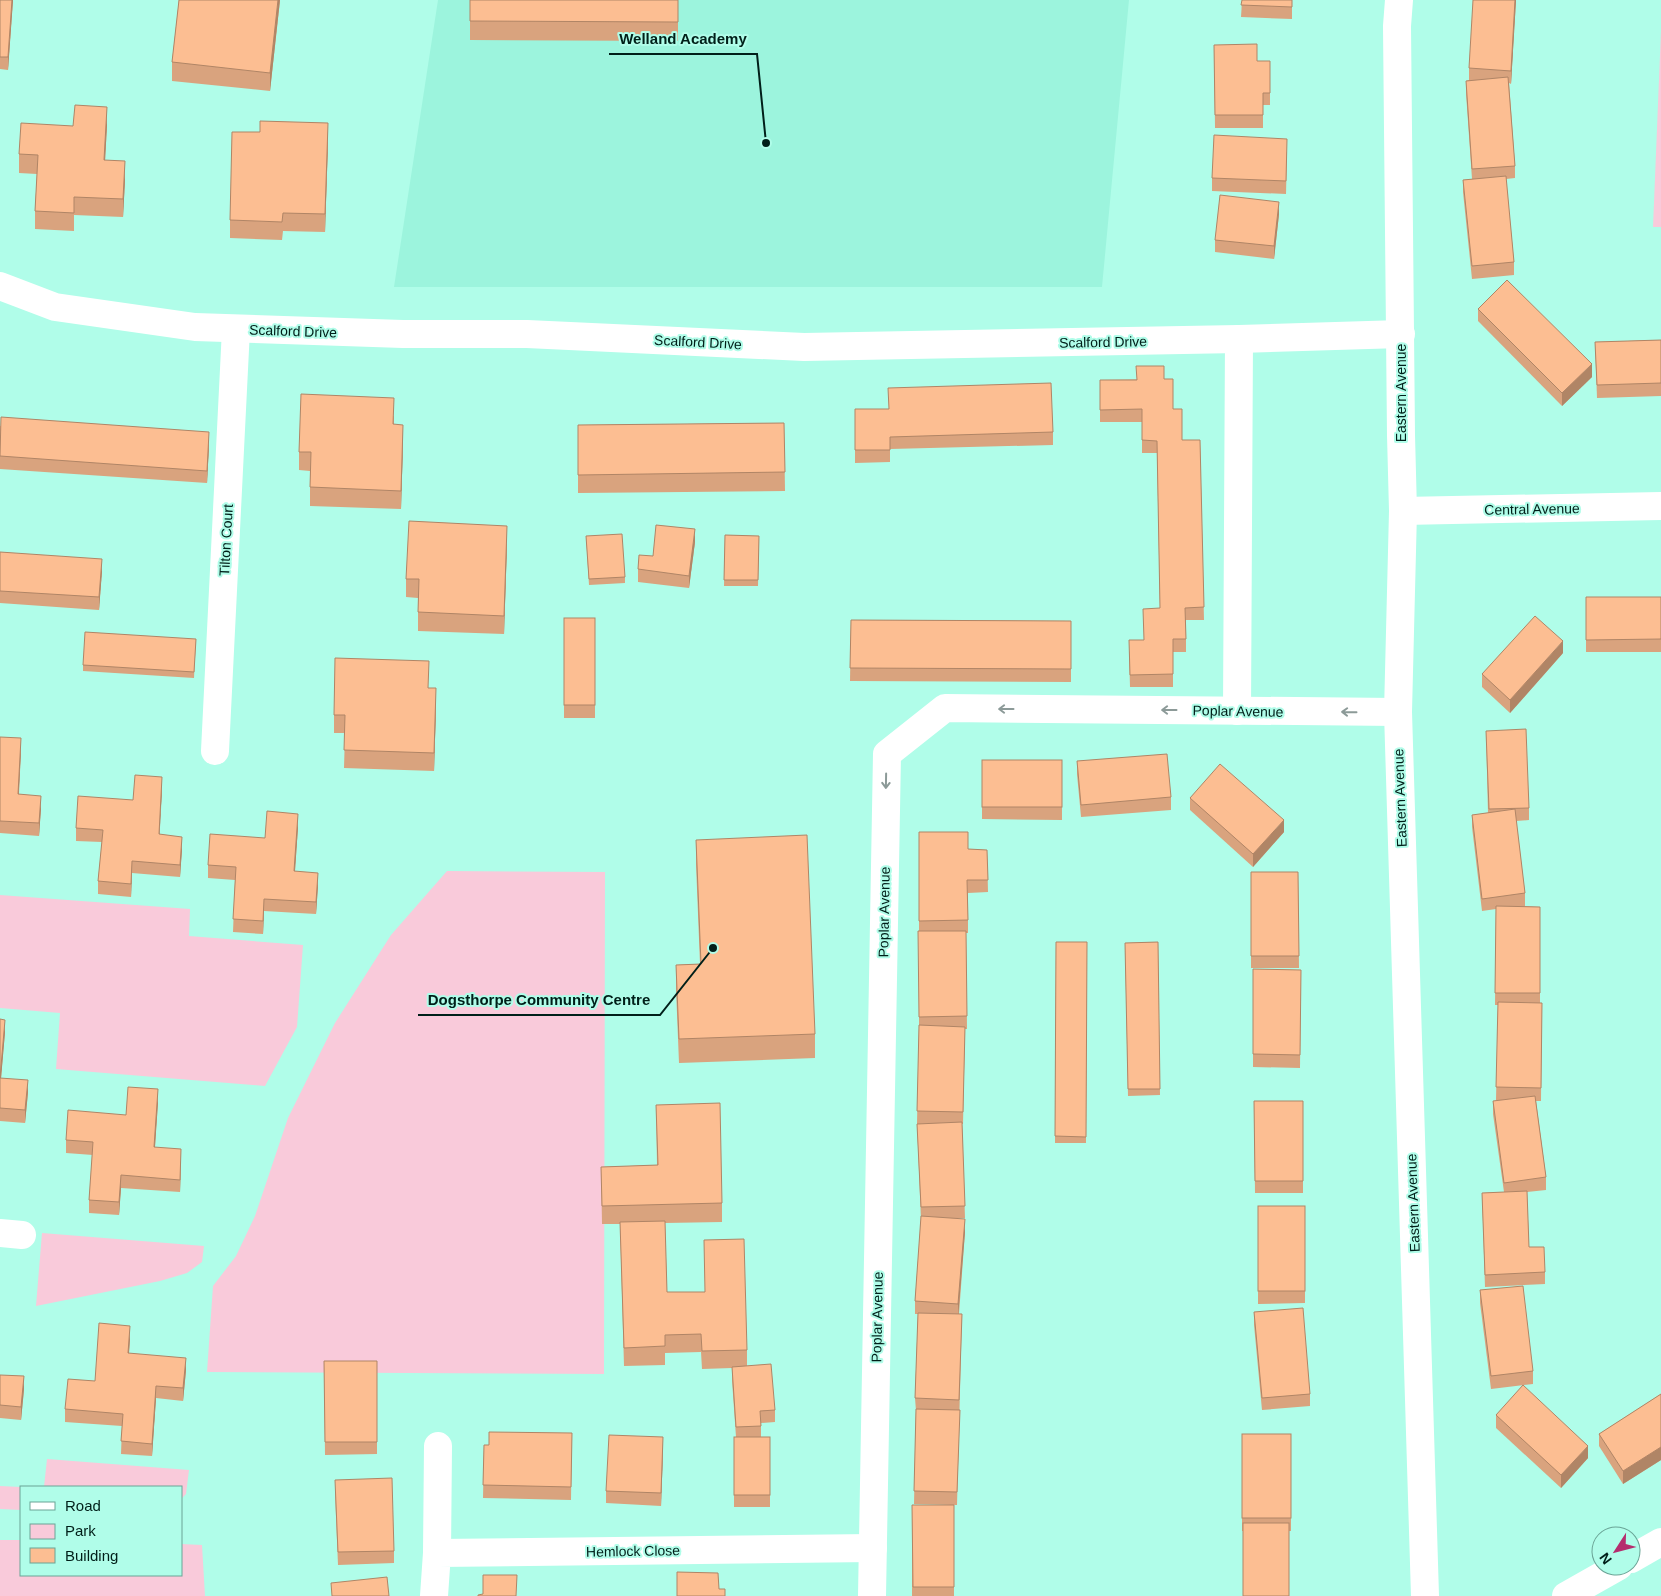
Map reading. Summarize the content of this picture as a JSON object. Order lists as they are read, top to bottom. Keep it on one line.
{"streets":{"street":["Scalford Drive","Eastern Avenue","Central Avenue","Tilton Court","Poplar Avenue","Hemlock Close"]},"crossings":[["Scalford Drive","Eastern Avenue"],["Scalford Drive","Tilton Court"],["Eastern Avenue","Central Avenue"],["Eastern Avenue","Poplar Avenue"],["Poplar Avenue","Hemlock Close"]],"places":["Welland Academy","Dogsthorpe Community Centre"],"legend":["Road","Park","Building"],"north":"bottom left"}
